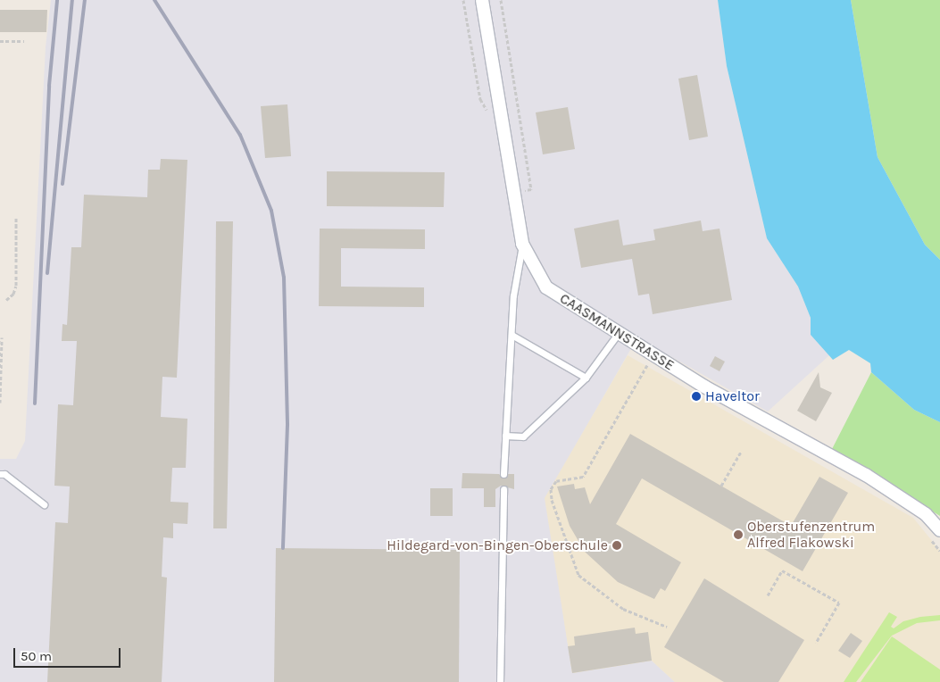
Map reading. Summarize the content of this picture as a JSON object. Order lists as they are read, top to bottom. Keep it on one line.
{"streets":{"street":["CAASMANNSTRASSE"]},"places":["Haveltor","Oberstufenzentrum Alfred Flakowski","Hildegard-von-Bingen-Oberschule"],"scale_bar":"50 m"}
